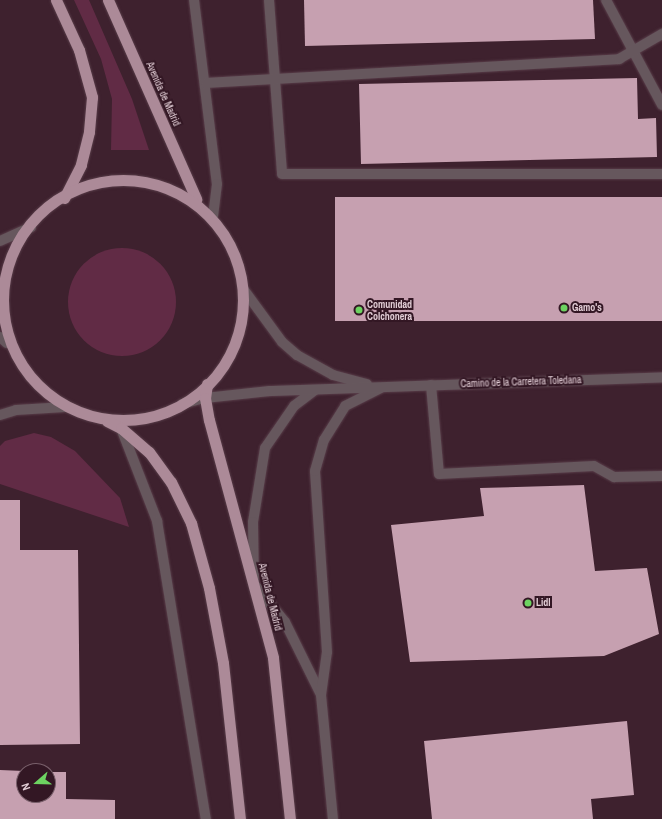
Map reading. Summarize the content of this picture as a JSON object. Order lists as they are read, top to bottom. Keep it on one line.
{"streets":{"highway":["Avenida de Madrid"],"street":["Camino de la Carretera Toledana"]},"crossings":[["Avenida de Madrid","Camino de la Carretera Toledana"]],"places":["Gamo's","Comunidad Colchonera","Lidl"],"north":"left"}
